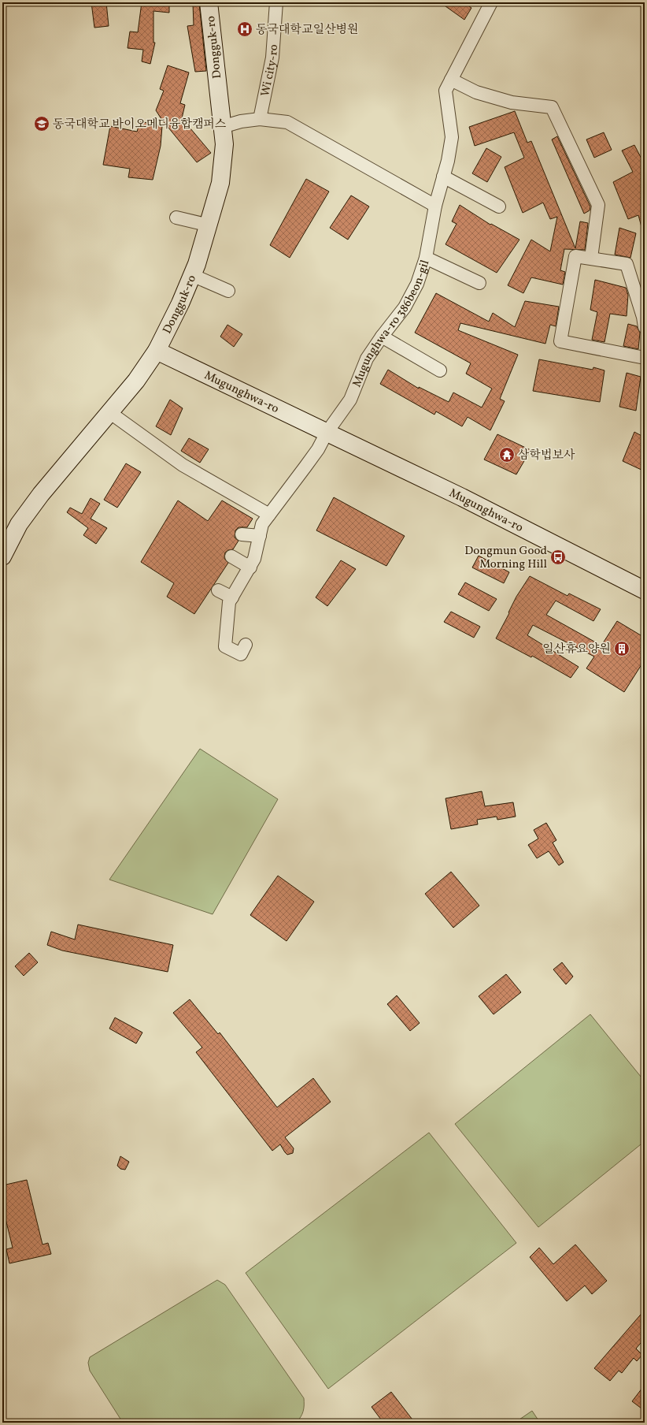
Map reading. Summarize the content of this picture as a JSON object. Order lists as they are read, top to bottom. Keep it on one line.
{"streets":{"street":["Dongguk-ro","Wi city-ro","Mugunghwa-ro 386beon-gil","Mugunghwa-ro"]},"crossings":[["Dongguk-ro","Mugunghwa-ro"],["Mugunghwa-ro 386beon-gil","Mugunghwa-ro"]],"places":{"hospital":["동국대학교일산병원"],"school or university":["동국대학교 바이오메디융합캠퍼스"],"temple":["삼학법보사"],"bus stop":["Dongmun Good Morning Hill"],"building":["일산휴요양원"]}}
